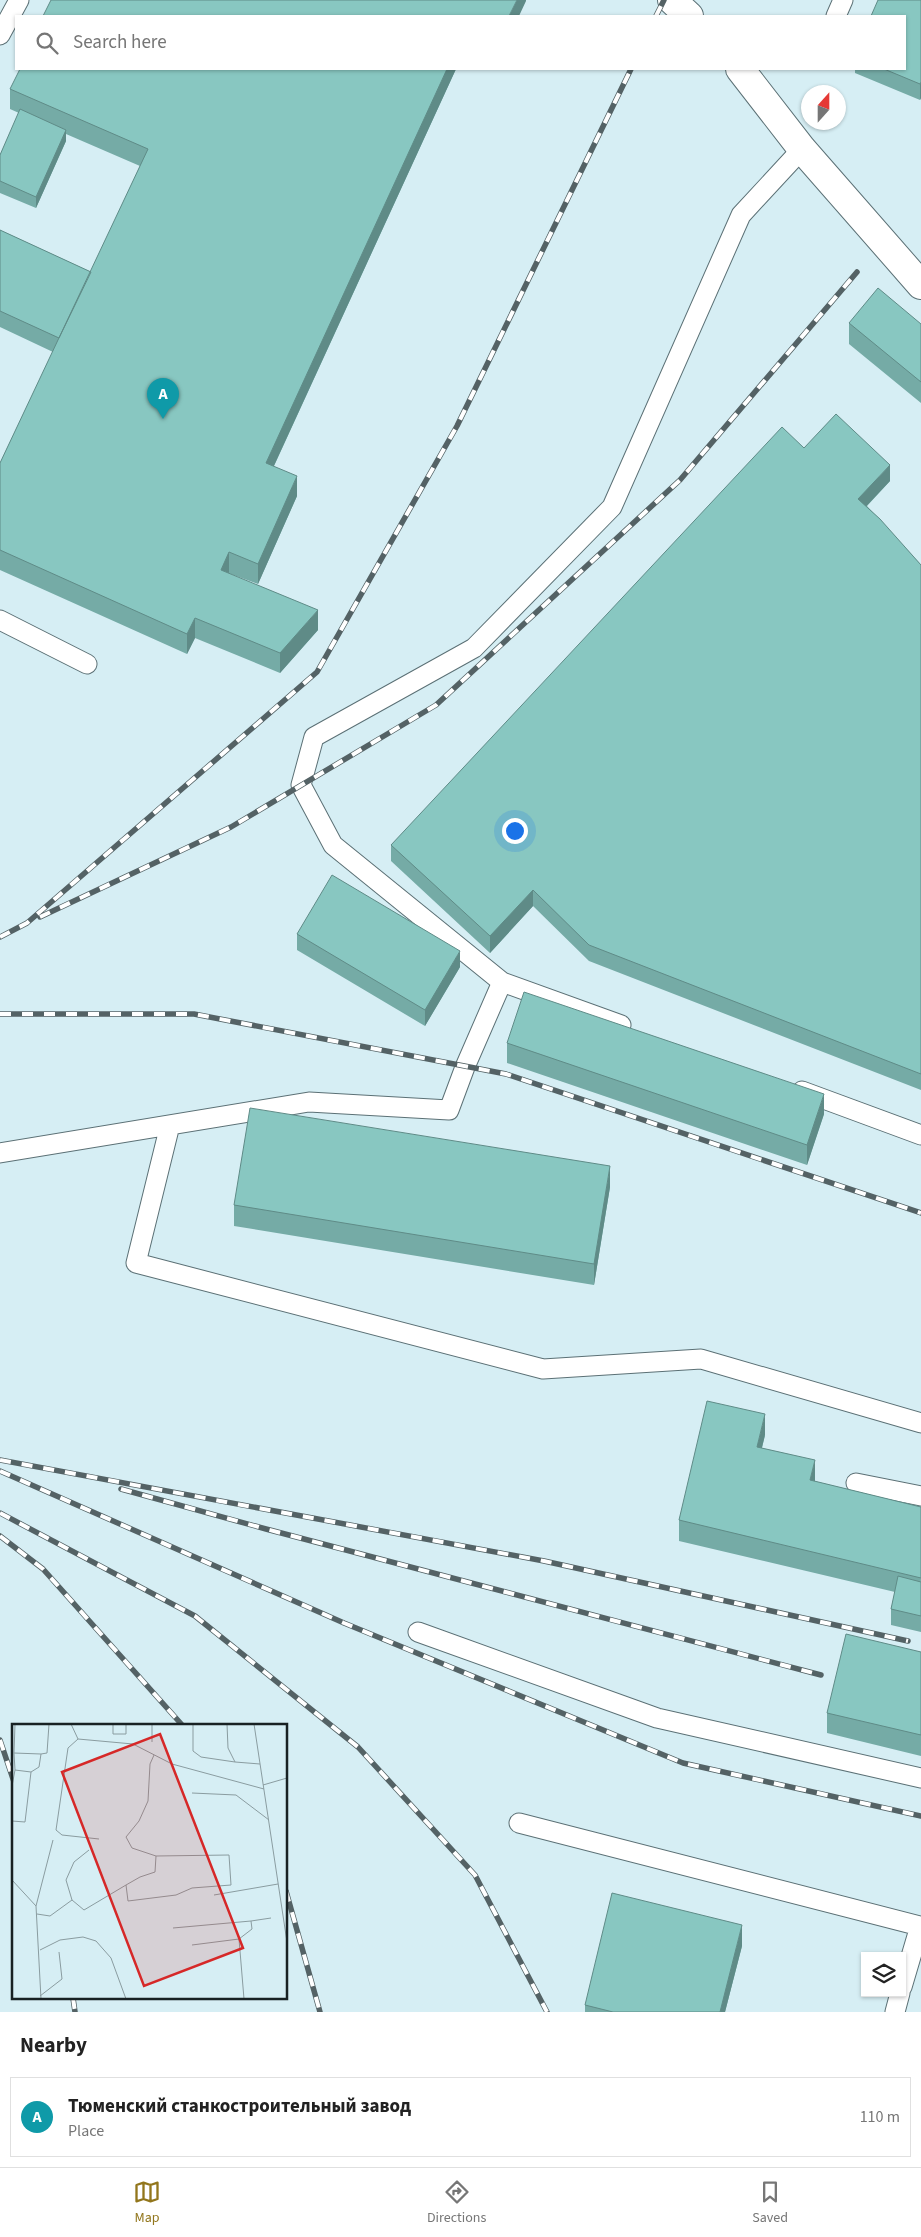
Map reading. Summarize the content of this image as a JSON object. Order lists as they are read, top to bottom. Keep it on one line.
{"north":"top","page":{"search":"Search here","pins":"A","heading":"Nearby","list":[{"mark":"A","name":"Тюменский станкостроительный завод","note":"Place","value":"110 m"}],"nav":["Map","Directions","Saved"]}}
